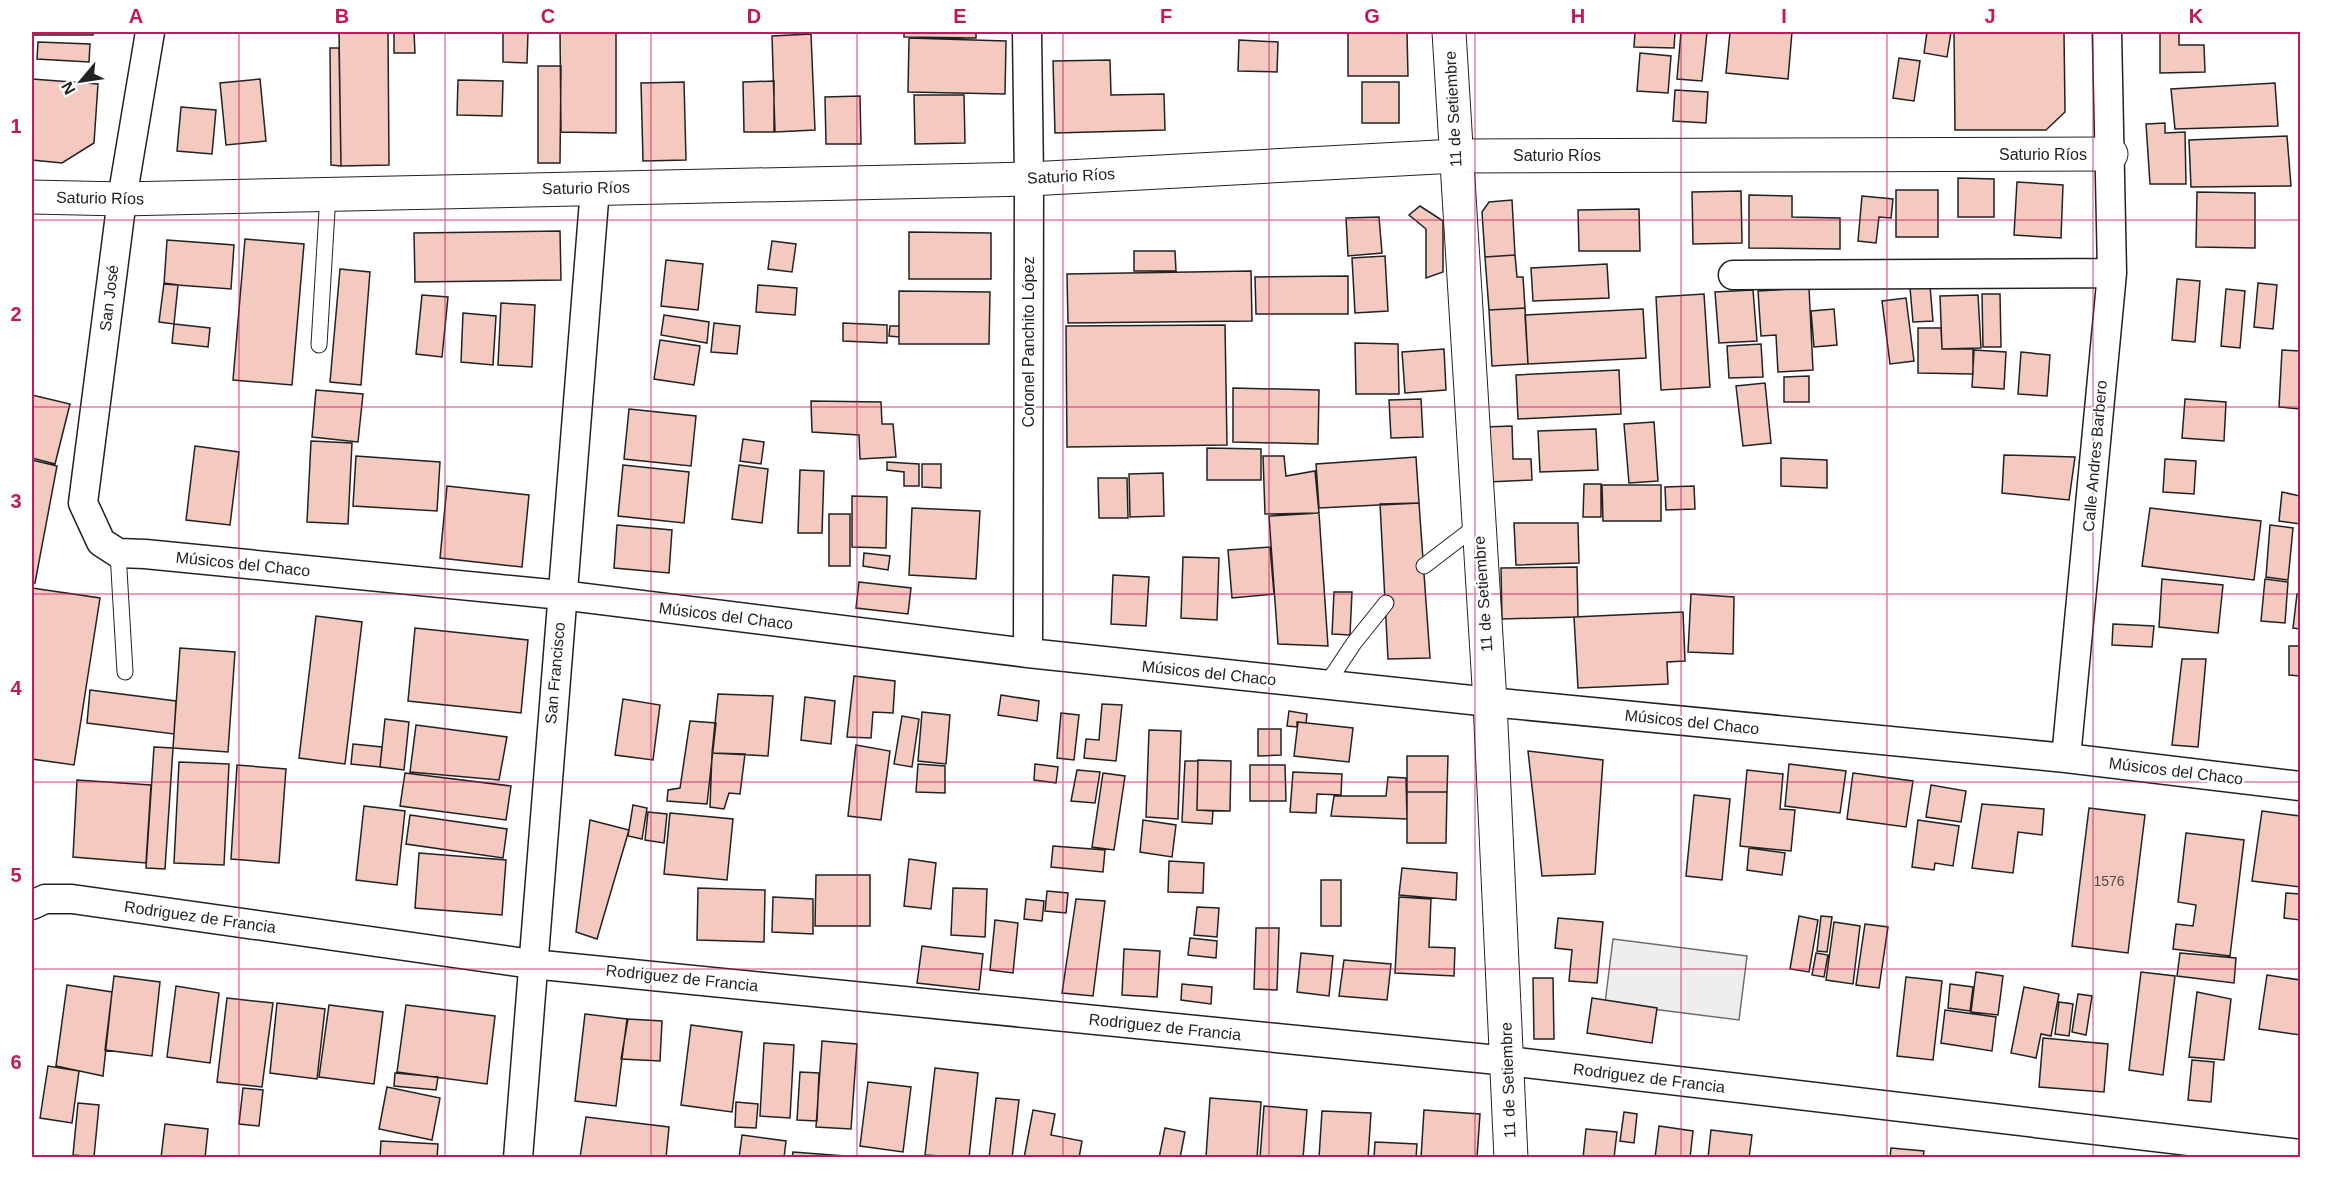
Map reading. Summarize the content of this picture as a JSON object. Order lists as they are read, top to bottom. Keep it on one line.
{"streets":{"street":["11 de Setiembre","Saturio Ríos","San José","Coronel Panchito López","Calle Andres Barbero","Músicos del Chaco","San Francisco","Rodriguez de Francia"]},"crossings":[["11 de Setiembre","Saturio Ríos"],["11 de Setiembre","Músicos del Chaco"],["11 de Setiembre","Rodriguez de Francia"],["Saturio Ríos","San José"],["Saturio Ríos","Coronel Panchito López"],["Saturio Ríos","Calle Andres Barbero"],["Saturio Ríos","San Francisco"],["San José","Músicos del Chaco"],["Coronel Panchito López","Músicos del Chaco"],["Calle Andres Barbero","Músicos del Chaco"],["Músicos del Chaco","San Francisco"],["San Francisco","Rodriguez de Francia"]],"house_numbers":["1576"],"north":"bottom left","grid":{"columns":["A","B","C","D","E","F","G","H","I","J","K"],"rows":["1","2","3","4","5","6"]}}
